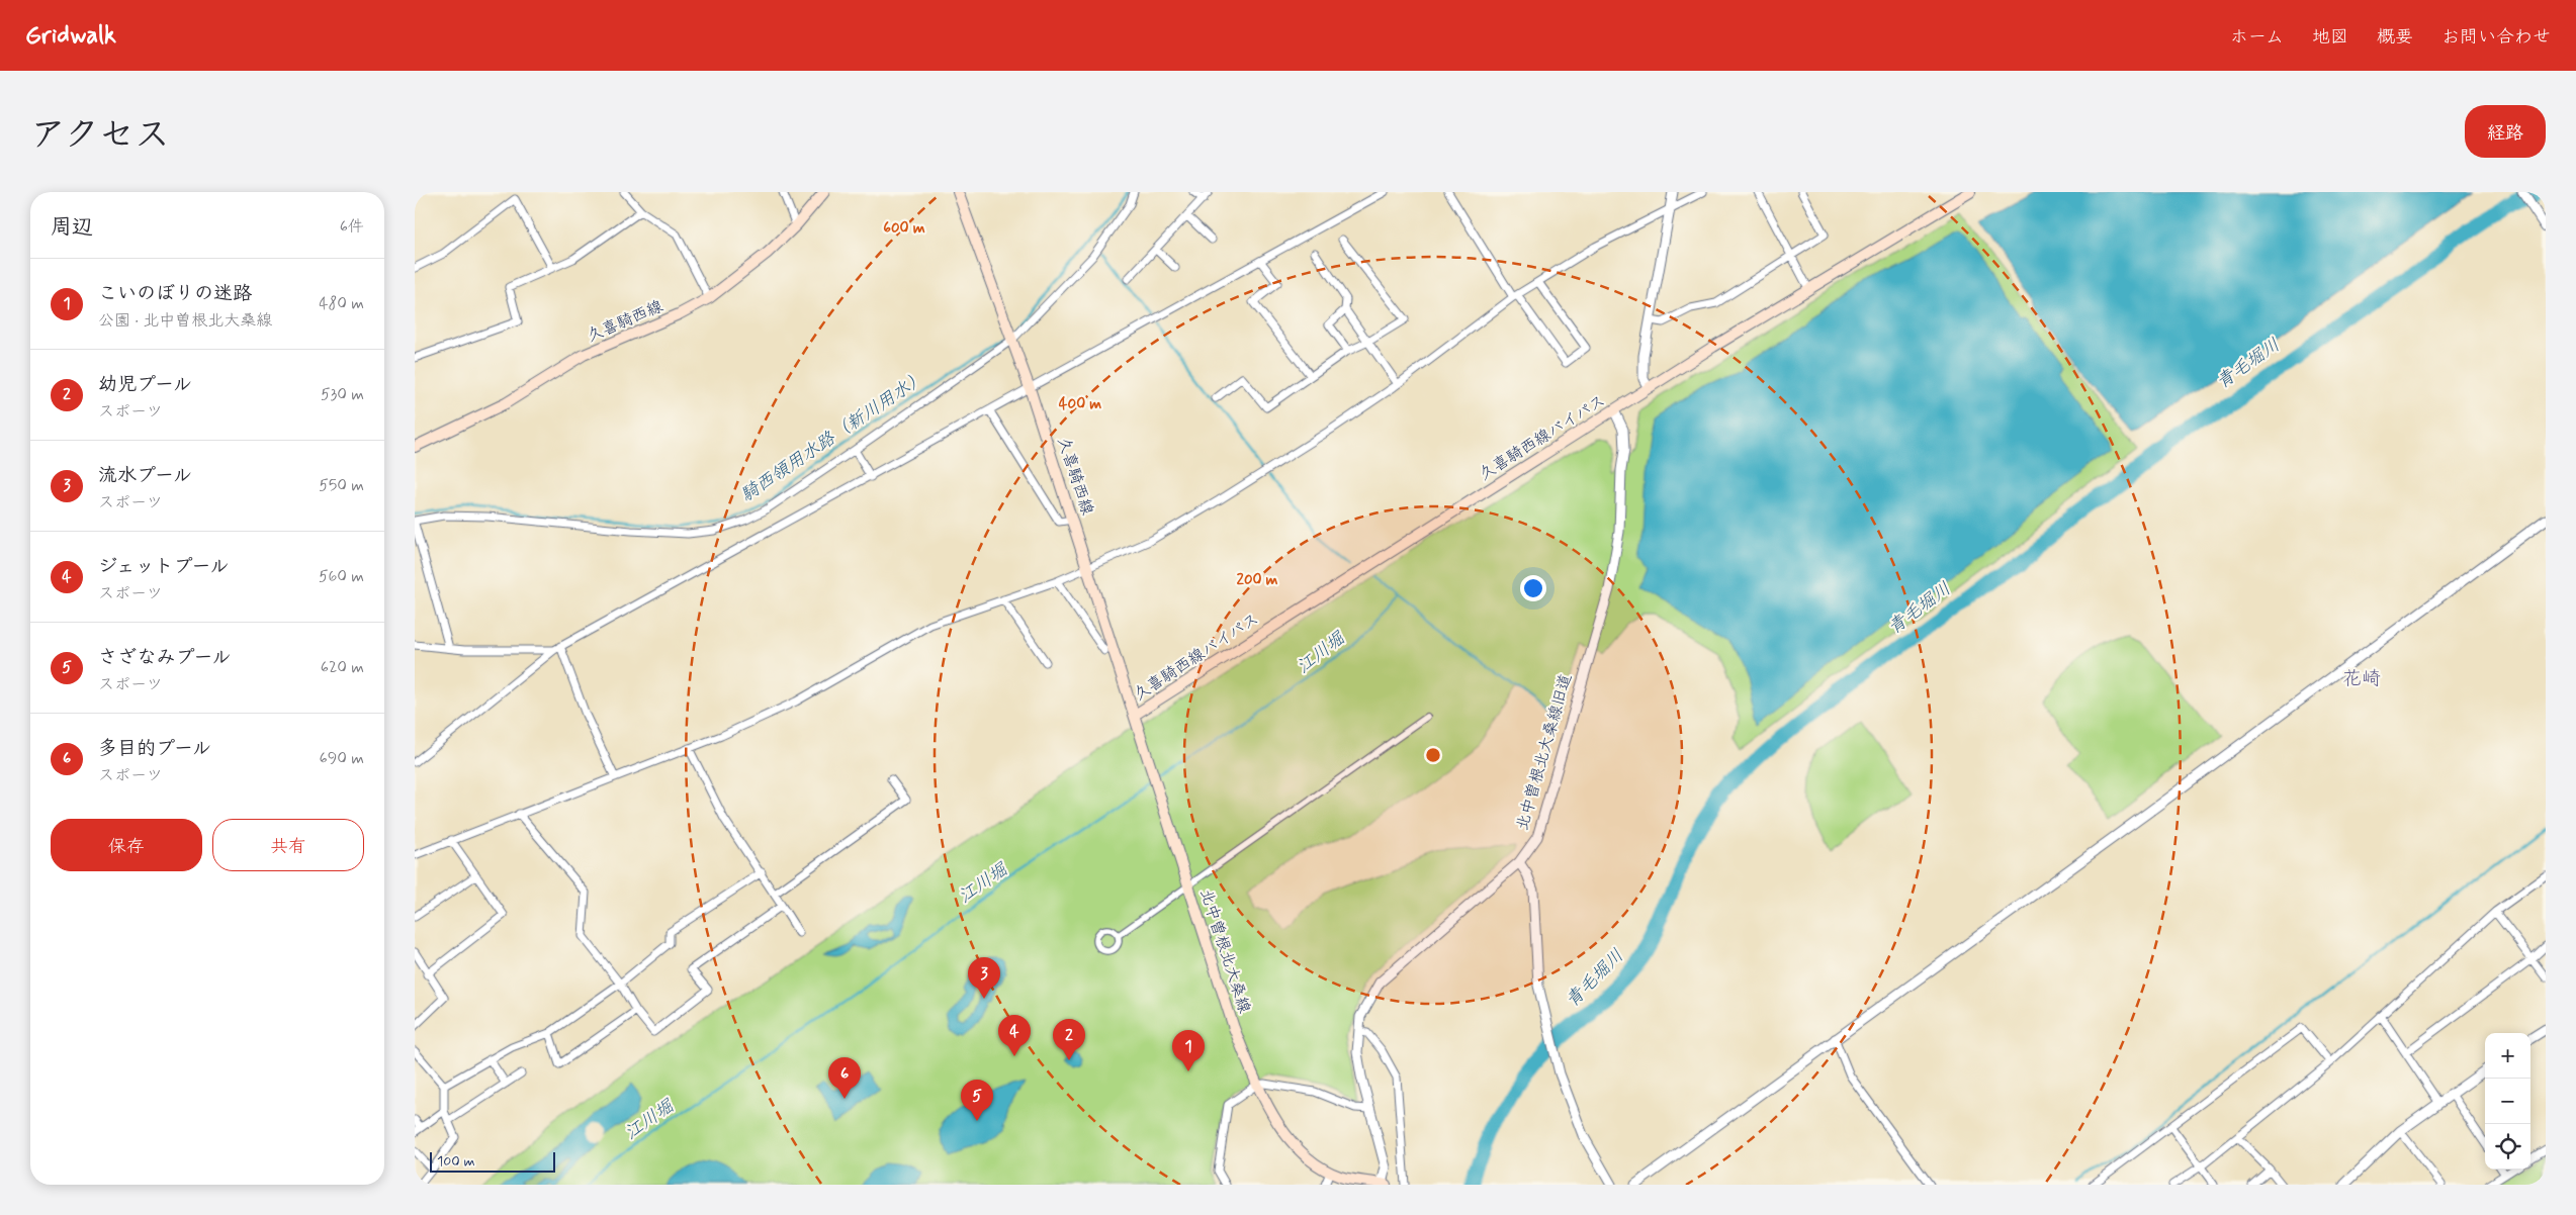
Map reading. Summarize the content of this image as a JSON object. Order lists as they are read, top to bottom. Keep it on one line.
{"streets":{"main road":["久喜騎西線","久喜騎西線バイパス","北中曽根北大桑線"],"street":["北中曽根北大桑線旧道"]},"crossings":[["久喜騎西線","久喜騎西線バイパス"],["久喜騎西線","北中曽根北大桑線"],["久喜騎西線バイパス","北中曽根北大桑線旧道"],["久喜騎西線バイパス","北中曽根北大桑線"],["北中曽根北大桑線旧道","北中曽根北大桑線"]],"districts":["花崎"],"water":["青毛堀川","騎西領用水路（新川用水）","江川堀"],"scale_bar":"100 m","page":{"header":"Gridwalk","nav":["ホーム","地図","概要","お問い合わせ"],"title":"アクセス","buttons":["経路",["保存","共有"]],"heading":["周辺","6件"],"list":[{"mark":"1","name":"こいのぼりの迷路","note":"公園 · 北中曽根北大桑線","value":"480 m"},{"mark":"2","name":"幼児プール","note":"スポーツ","value":"530 m"},{"mark":"3","name":"流水プール","note":"スポーツ","value":"550 m"},{"mark":"4","name":"ジェットプール","note":"スポーツ","value":"560 m"},{"mark":"5","name":"さざなみプール","note":"スポーツ","value":"620 m"},{"mark":"6","name":"多目的プール","note":"スポーツ","value":"690 m"}],"pins":["3","4","2","1","6","5"],"map_buttons":["+","−"],"scale":"100 m"},"rings":["600 m","400 m","200 m"]}
